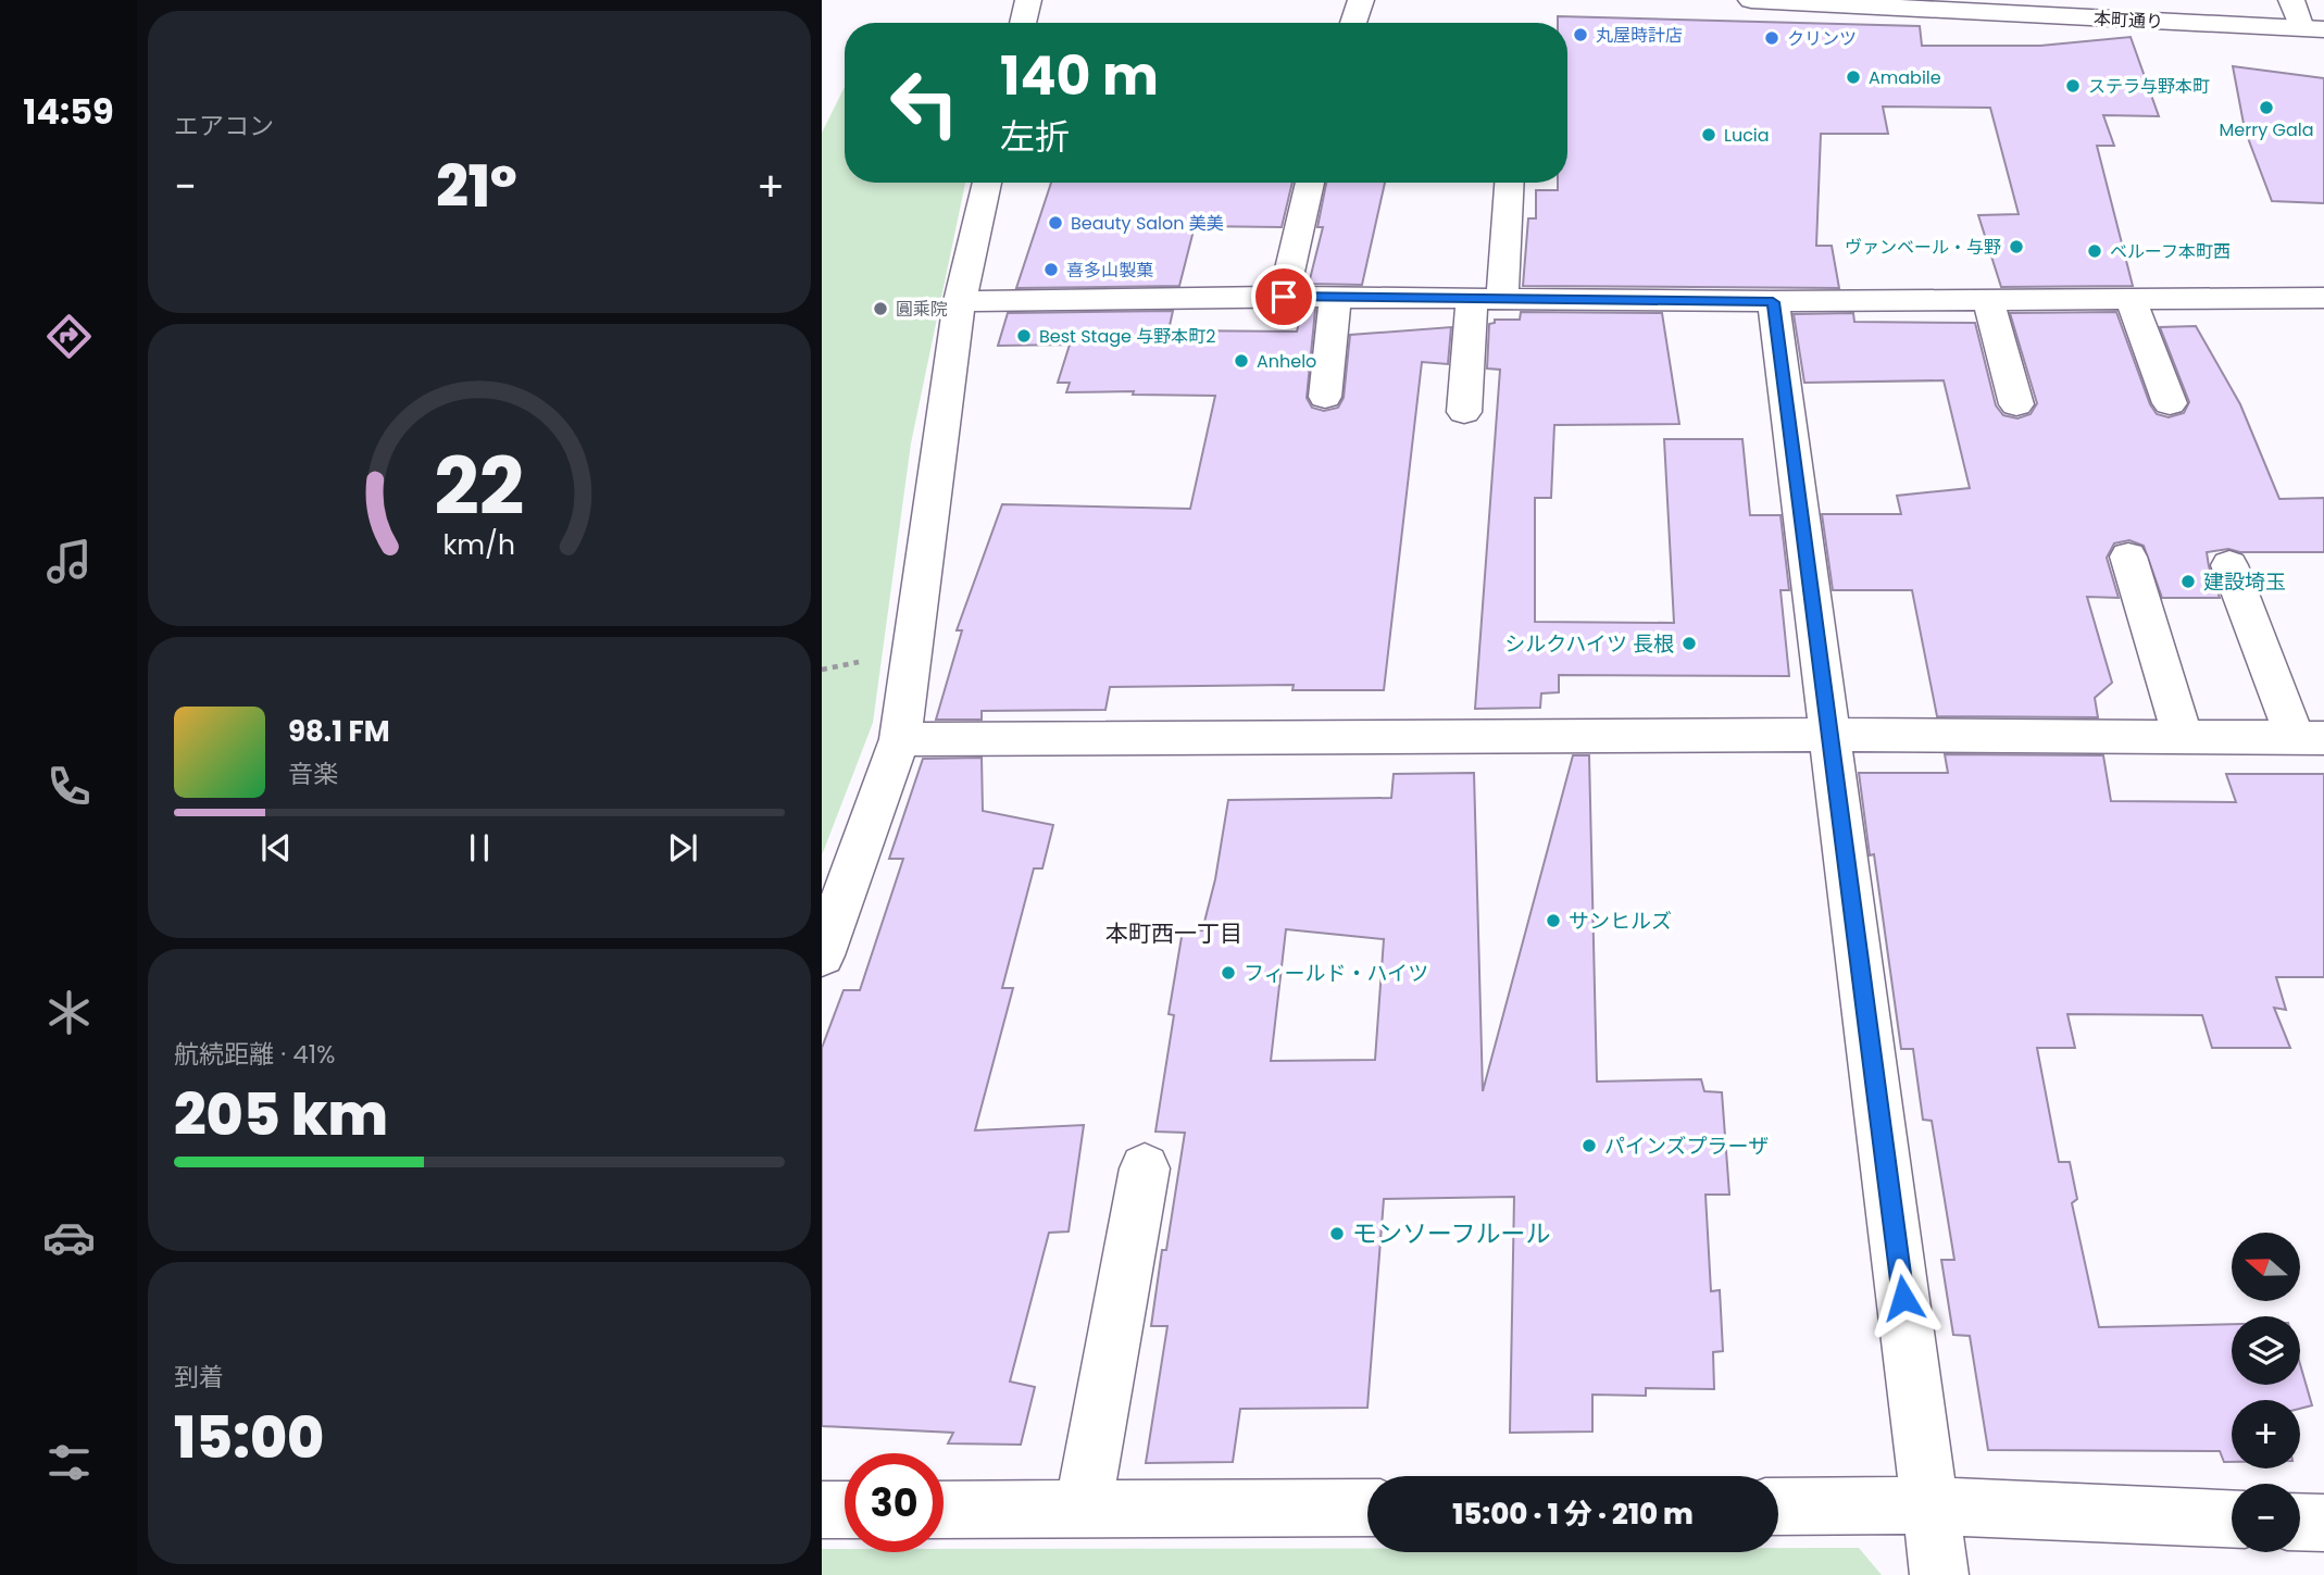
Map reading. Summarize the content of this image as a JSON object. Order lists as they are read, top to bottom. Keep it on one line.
{"streets":{"street":["本町通り"]},"districts":["本町西一丁目"],"places":["丸屋時計店","クリンツ","Amabile","ステラ与野本町","Merry Gala","Lucia","Beauty Salon 美美","ヴァンベール・与野","ベルーフ本町西","喜多山製菓","圓乘院","Best Stage 与野本町2","Anhelo","建設埼玉","シルクハイツ 長根","サンヒルズ","フィールド・ハイツ","パインズプラーザ","モンソーフルール"],"north":"left","page":{"tabs":"14:59","tile":["エアコン",["航続距離 · 41%","205 km"],["到着","15:00"]],"turn":["140 m","左折"],"heat":["−","21°","+"],"song":["98.1 FM","音楽"],"map_buttons":["+","−"],"limit":"30","trip":"15:00 · 1 分 · 210 m","gauge":["22","km/h"]}}
